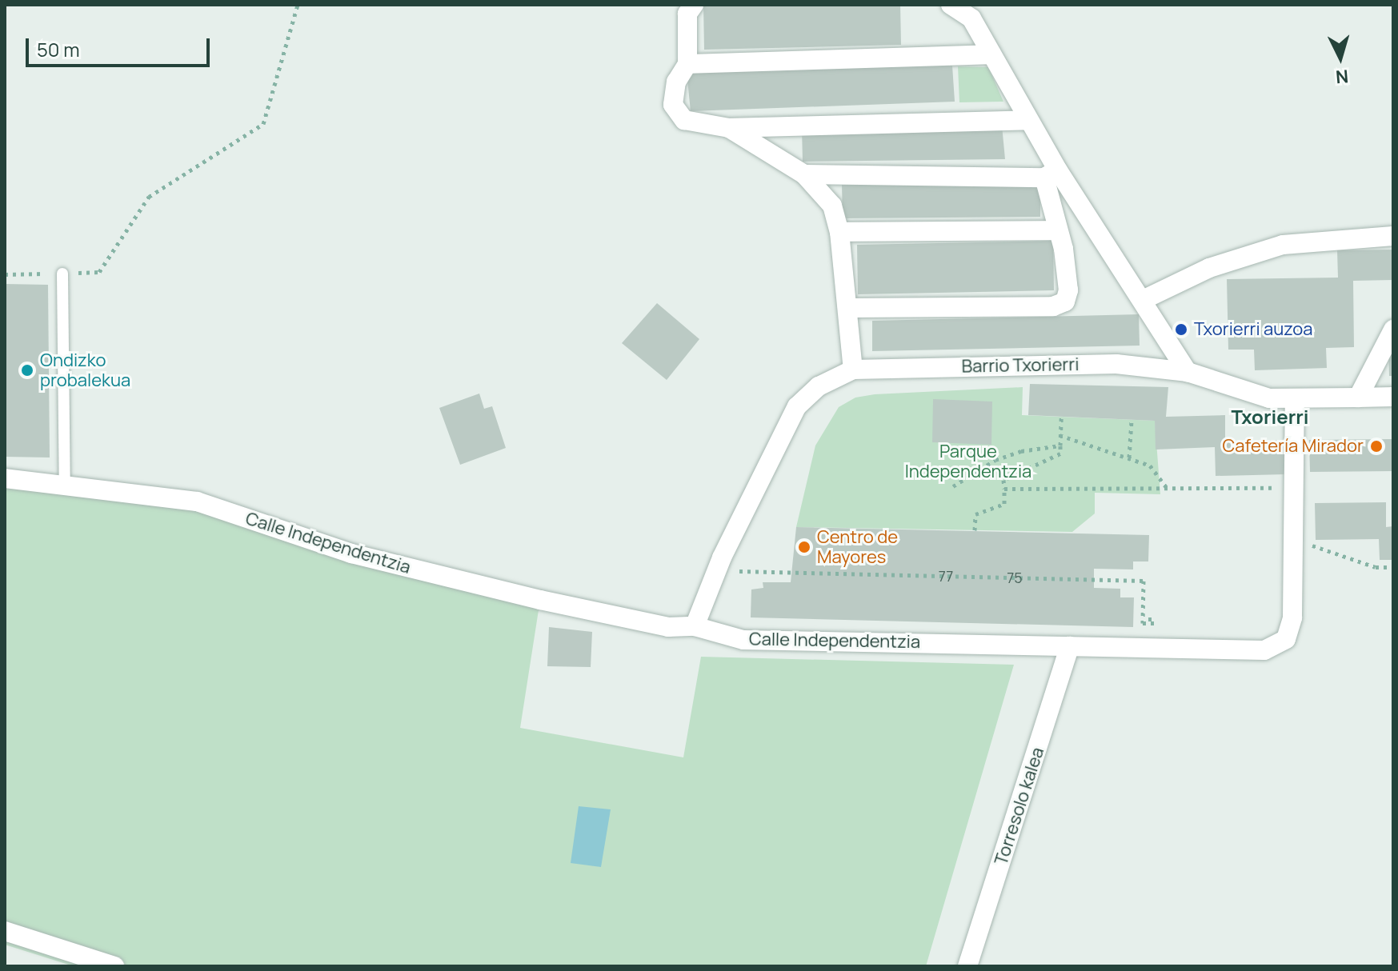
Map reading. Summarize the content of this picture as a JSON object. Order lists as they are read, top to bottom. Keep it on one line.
{"streets":{"street":["Barrio Txorierri","Calle Independentzia","Torresolo kalea"]},"crossings":[["Barrio Txorierri","Calle Independentzia"],["Calle Independentzia","Torresolo kalea"]],"districts":["Txorierri"],"parks":["Parque Independentzia"],"places":["Txorierri auzoa","Ondizko probalekua","Cafetería Mirador","Centro de Mayores"],"house_numbers":["77","75"],"scale_bar":"50 m","north":"bottom"}
